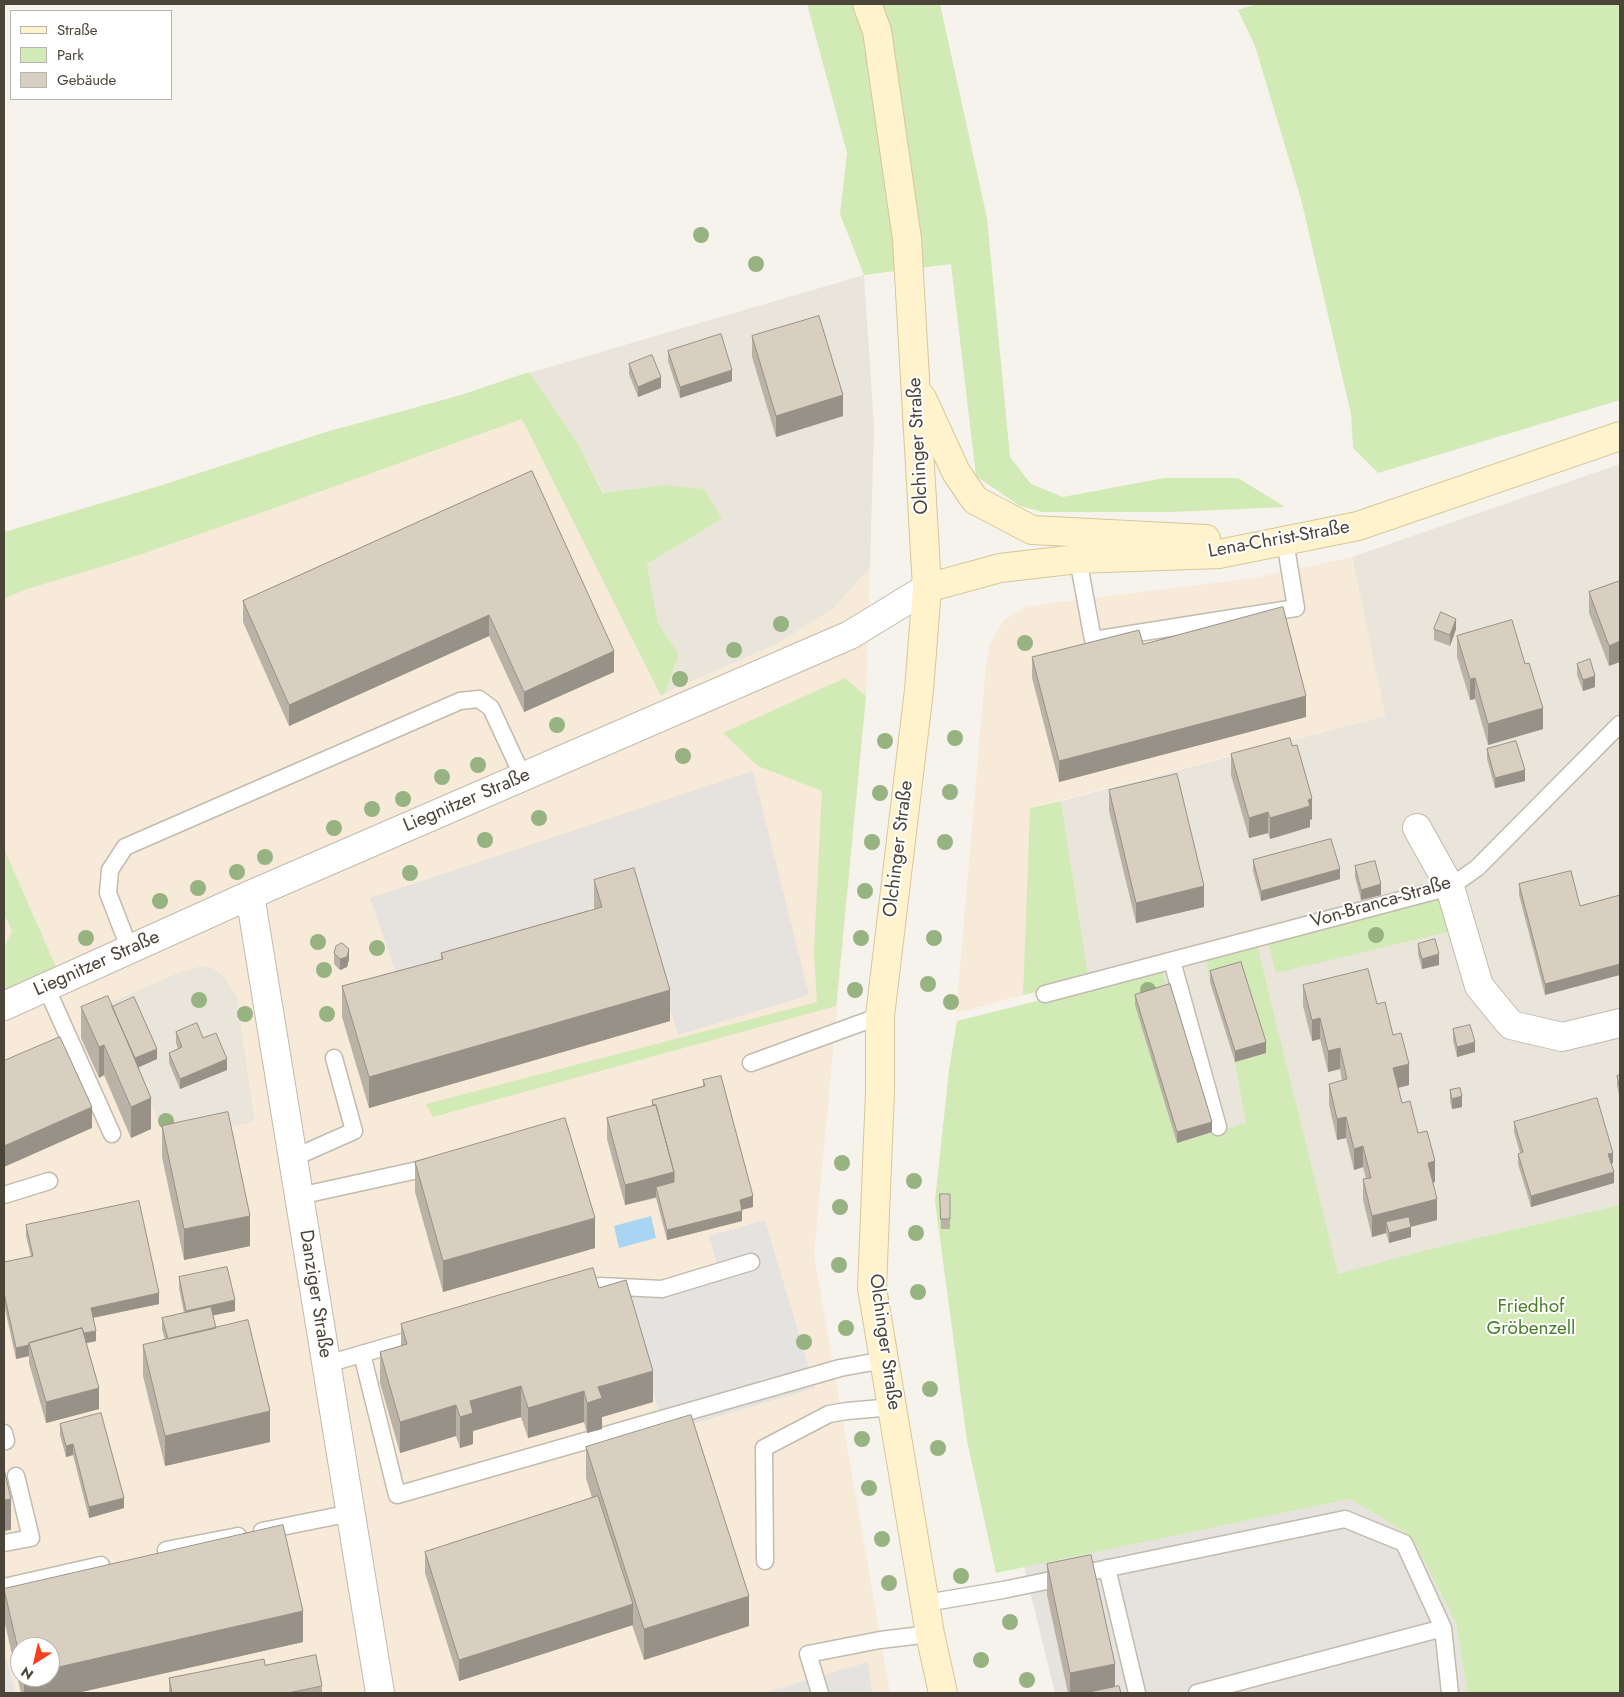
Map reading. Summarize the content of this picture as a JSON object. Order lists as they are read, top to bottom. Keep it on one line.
{"streets":{"main road":["Olchinger Straße","Lena-Christ-Straße"],"street":["Liegnitzer Straße","Danziger Straße"],"lane":["Von-Branca-Straße"]},"crossings":[["Olchinger Straße","Lena-Christ-Straße"],["Olchinger Straße","Liegnitzer Straße"],["Lena-Christ-Straße","Liegnitzer Straße"],["Liegnitzer Straße","Danziger Straße"]],"parks":["Friedhof Gröbenzell"],"legend":["Straße","Park","Gebäude"],"north":"bottom left"}
